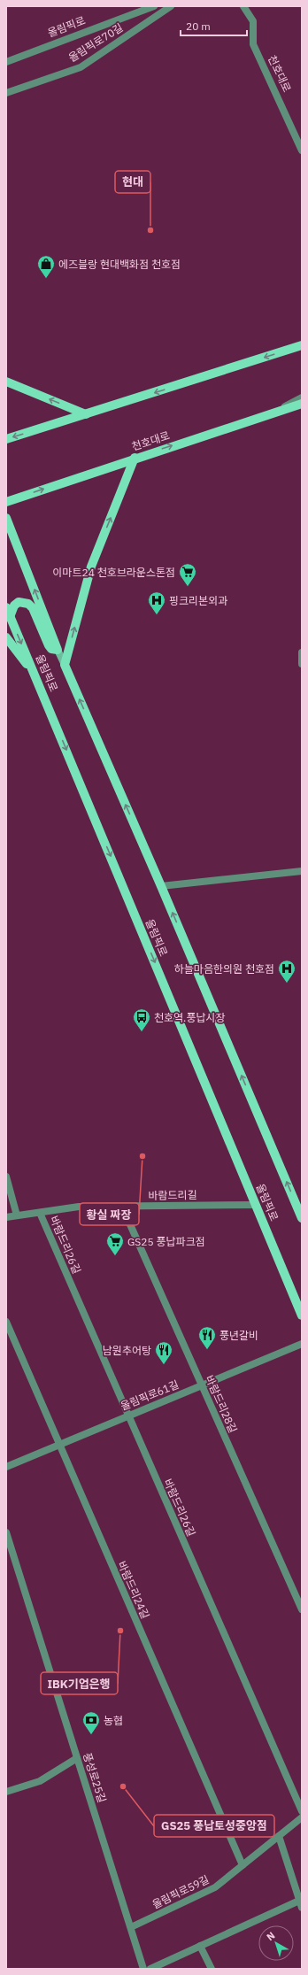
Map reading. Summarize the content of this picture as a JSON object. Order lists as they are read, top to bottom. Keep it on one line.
{"streets":{"main road":["올림픽로","천호대로"],"street":["올림픽로70길","바람드리길","바람드리26길","올림픽로61길","바람드리28길","바람드리24길","풍성로25길","올림픽로59길"]},"crossings":[["올림픽로","바람드리길"],["바람드리길","바람드리26길"],["바람드리길","바람드리28길"],["바람드리26길","올림픽로61길"],["올림픽로61길","바람드리28길"],["올림픽로61길","바람드리24길"],["바람드리24길","올림픽로59길"],["풍성로25길","올림픽로59길"]],"one_way":["천호대로"],"places":{"other":["현대","황실 짜장","IBK기업은행","GS25 풍납토성중앙점"],"shop":["에즈블랑 현대백화점 천호점"],"supermarket":["이마트24 천호브라운스톤점","GS25 풍납파크점"],"hospital":["핑크리본외과","하늘마음한의원 천호점"],"bus stop":["천호역.풍납시장"],"restaurant":["풍년갈비","남원추어탕"],"bank":["농협"]},"scale_bar":"20 m","north":"top left"}
